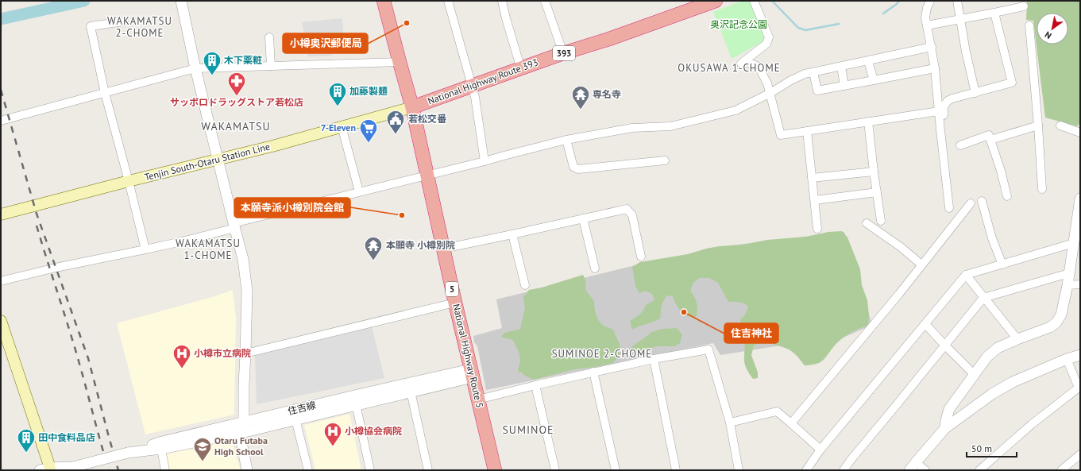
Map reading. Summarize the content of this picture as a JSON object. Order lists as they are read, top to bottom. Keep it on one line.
{"streets":{"highway":["393","National Highway Route 393","5","National Highway Route 5"],"main road":["Tenjin South-Otaru Station Line"],"street":["住吉線"]},"crossings":[["National Highway Route 393","Tenjin South-Otaru Station Line"],["National Highway Route 393","National Highway Route 5"],["Tenjin South-Otaru Station Line","National Highway Route 5"],["National Highway Route 5","住吉線"]],"districts":["WAKAMATSU 2-CHOME","OKUSAWA 1-CHOME","WAKAMATSU","WAKAMATSU 1-CHOME","SUMINOE 2-CHOME","SUMINOE"],"parks":["奥沢記念公園"],"places":{"other":["小樽奥沢郵便局","本願寺派小樽別院会館","住吉神社"],"building":["木下薬粧","加藤製麺","田中食料品店"],"pharmacy":["サッポロドラッグストア若松店"],"temple":["専名寺","本願寺 小樽別院"],"public building":["若松交番"],"supermarket":["7-Eleven"],"hospital":["小樽市立病院","小樽協会病院"],"school or university":["Otaru Futaba High School"]},"scale_bar":"50 m","north":"bottom left"}
